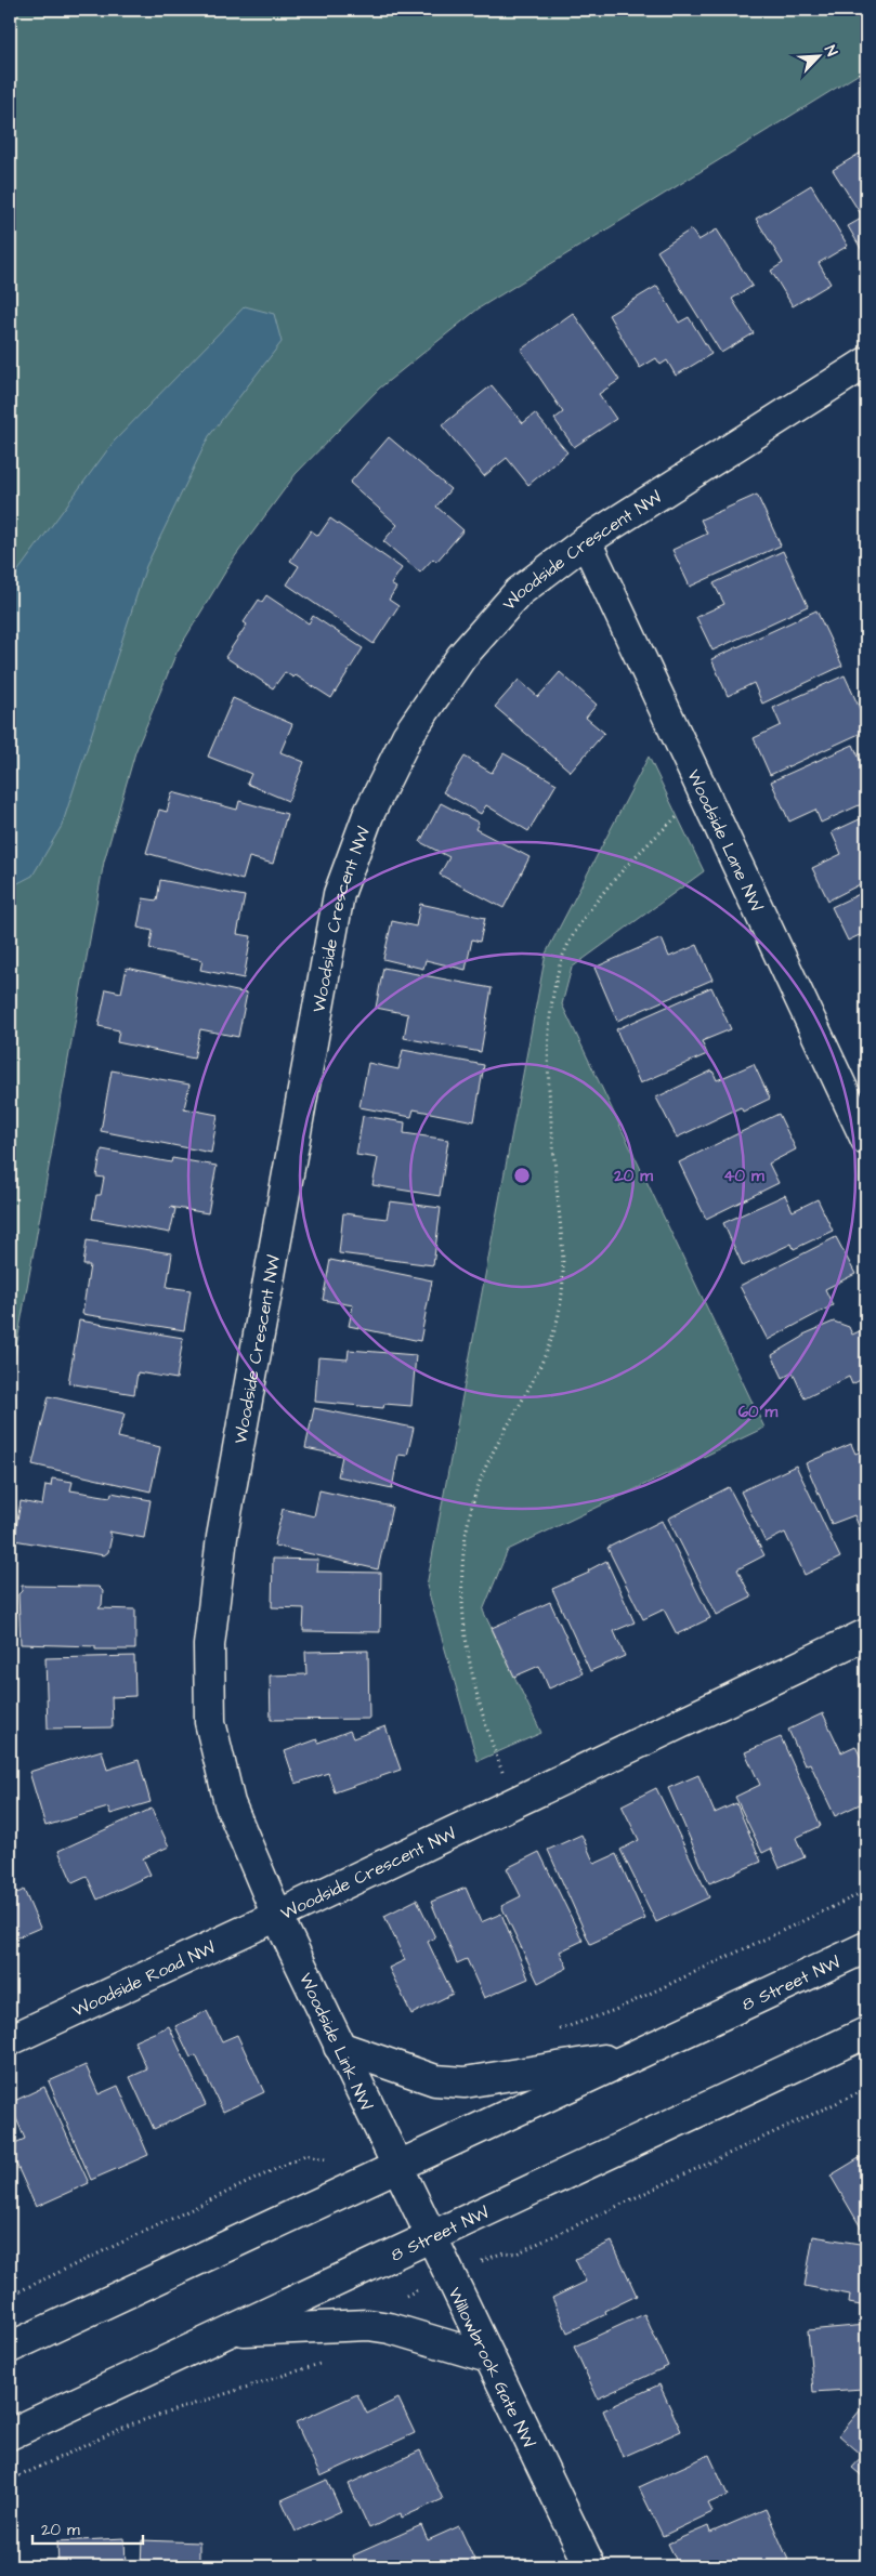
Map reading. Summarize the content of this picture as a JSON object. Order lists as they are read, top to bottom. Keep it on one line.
{"streets":{"street":["Woodside Crescent NW","Woodside Lane NW","Woodside Road NW","8 Street NW","Woodside Link NW","Willowbrook Gate NW"]},"crossings":[["Woodside Crescent NW","Woodside Lane NW"],["Woodside Crescent NW","Woodside Road NW"],["Woodside Crescent NW","Woodside Link NW"],["Woodside Road NW","Woodside Link NW"],["8 Street NW","Woodside Link NW"],["8 Street NW","Willowbrook Gate NW"],["Woodside Link NW","Willowbrook Gate NW"]],"scale_bar":"20 m","north":"top right","rings":["20 m","40 m","60 m"]}
